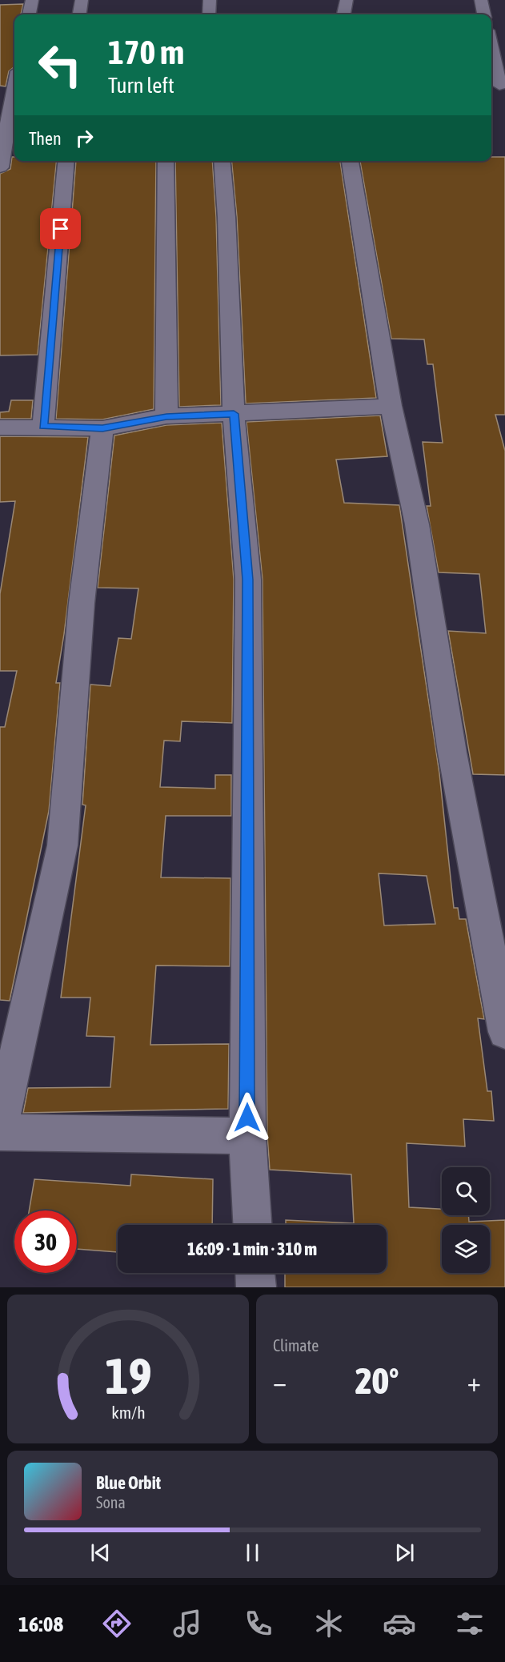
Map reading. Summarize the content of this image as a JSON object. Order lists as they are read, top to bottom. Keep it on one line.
{"page":{"turn":["170 m","Turn left"],"then":"Then","limit":"30","trip":"16:09 · 1 min · 310 m","tile":"Climate","heat":["−","20°","+"],"song":["Blue Orbit","Sona"],"tabs":"16:08","gauge":["19","km/h"]}}
